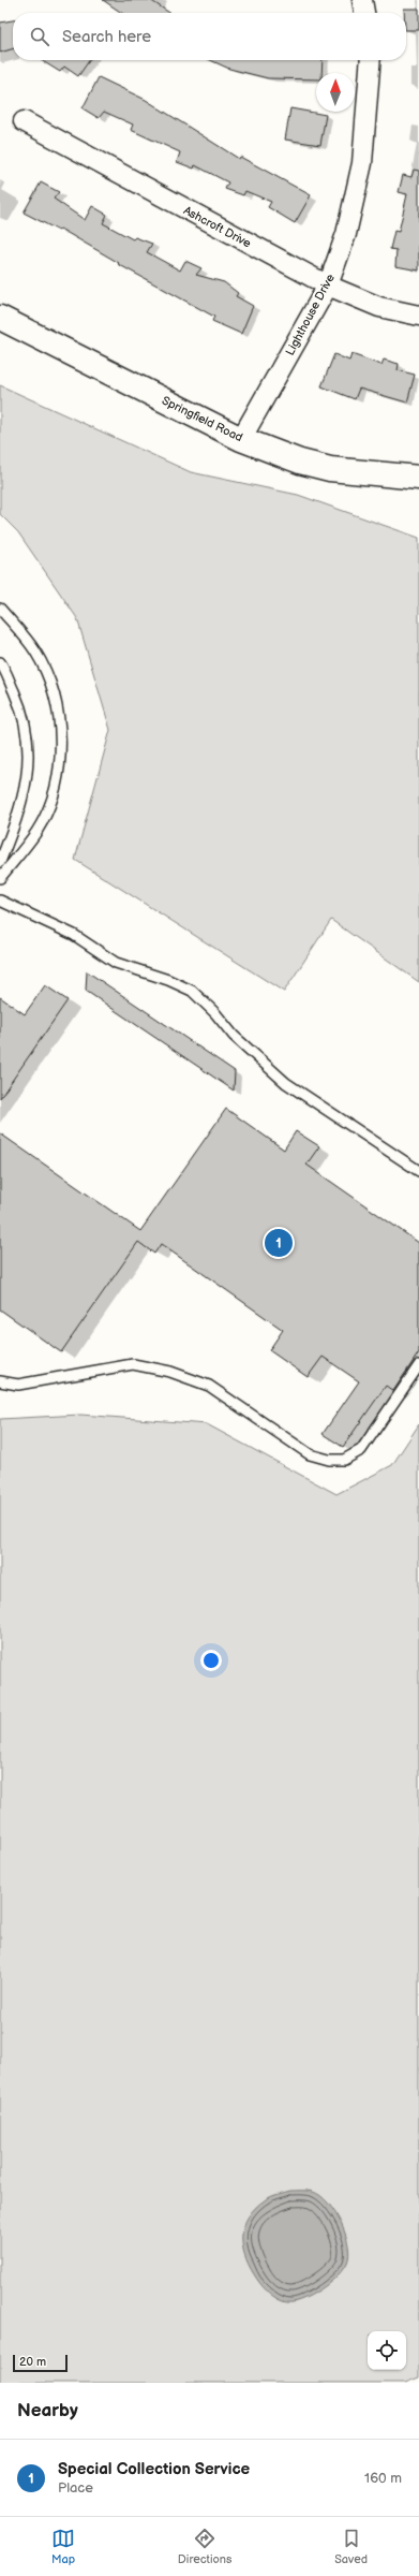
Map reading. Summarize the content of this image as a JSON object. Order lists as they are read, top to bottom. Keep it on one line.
{"streets":{"street":["Ashcroft Drive","Lighthouse Drive","Springfield Road"]},"crossings":[["Ashcroft Drive","Lighthouse Drive"],["Lighthouse Drive","Springfield Road"]],"scale_bar":"20 m","north":"top","page":{"search":"Search here","pins":"1","scale":"20 m","heading":"Nearby","list":[{"mark":"1","name":"Special Collection Service","note":"Place","value":"160 m"}],"nav":["Map","Directions","Saved"]}}
